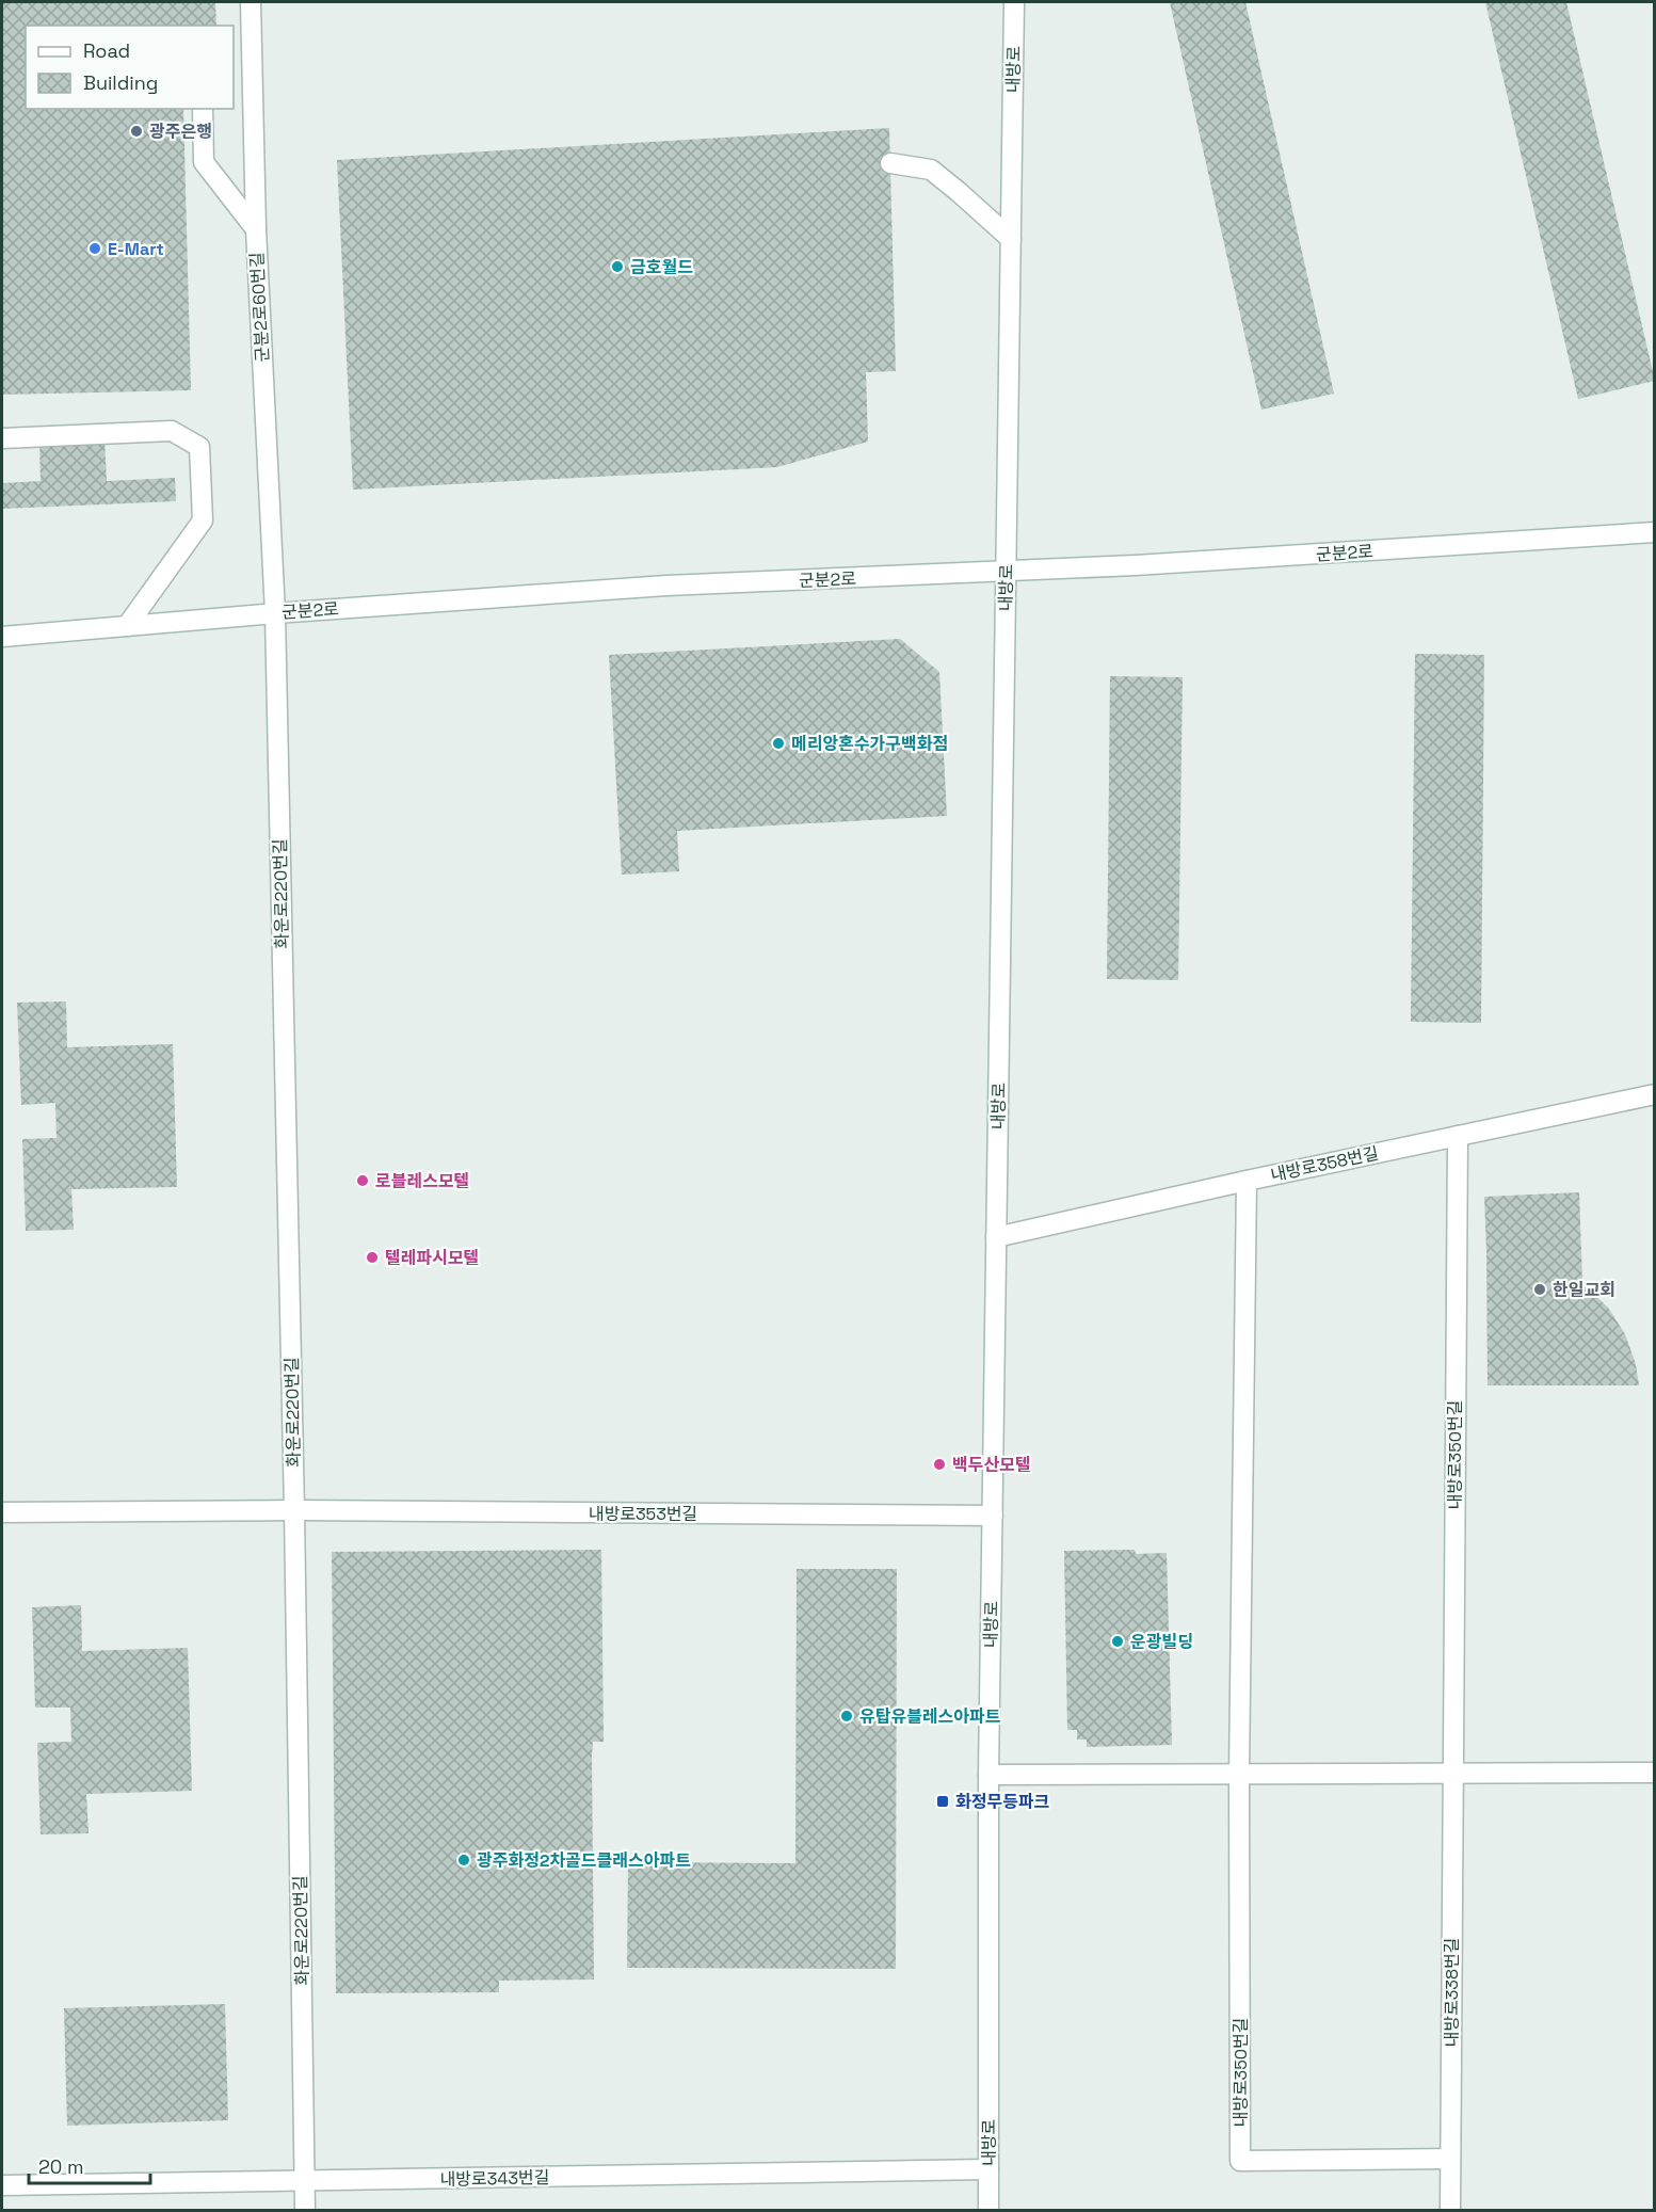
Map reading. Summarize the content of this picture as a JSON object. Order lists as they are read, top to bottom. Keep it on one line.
{"streets":{"street":["내방로","군분2로60번길","군분2로","화운로220번길","내방로358번길","내방로350번길","내방로353번길","내방로338번길","내방로343번길"]},"crossings":[["내방로","군분2로"],["내방로","내방로358번길"],["내방로","내방로353번길"],["내방로","내방로343번길"],["군분2로60번길","군분2로"],["군분2로60번길","화운로220번길"],["군분2로","화운로220번길"],["화운로220번길","내방로353번길"],["화운로220번길","내방로343번길"],["내방로358번길","내방로350번길"],["내방로350번길","내방로338번길"]],"places":{"other":["광주은행","E-Mart","금호월드","메리앙혼수가구백화점","로블레스모텔","텔레파시모텔","한일교회","백두산모텔","운광빌딩","유탑유블레스아파트","광주화정2차골드클래스아파트"],"transit":["화정무등파크"]},"legend":["Road","Building"],"scale_bar":"20 m"}
